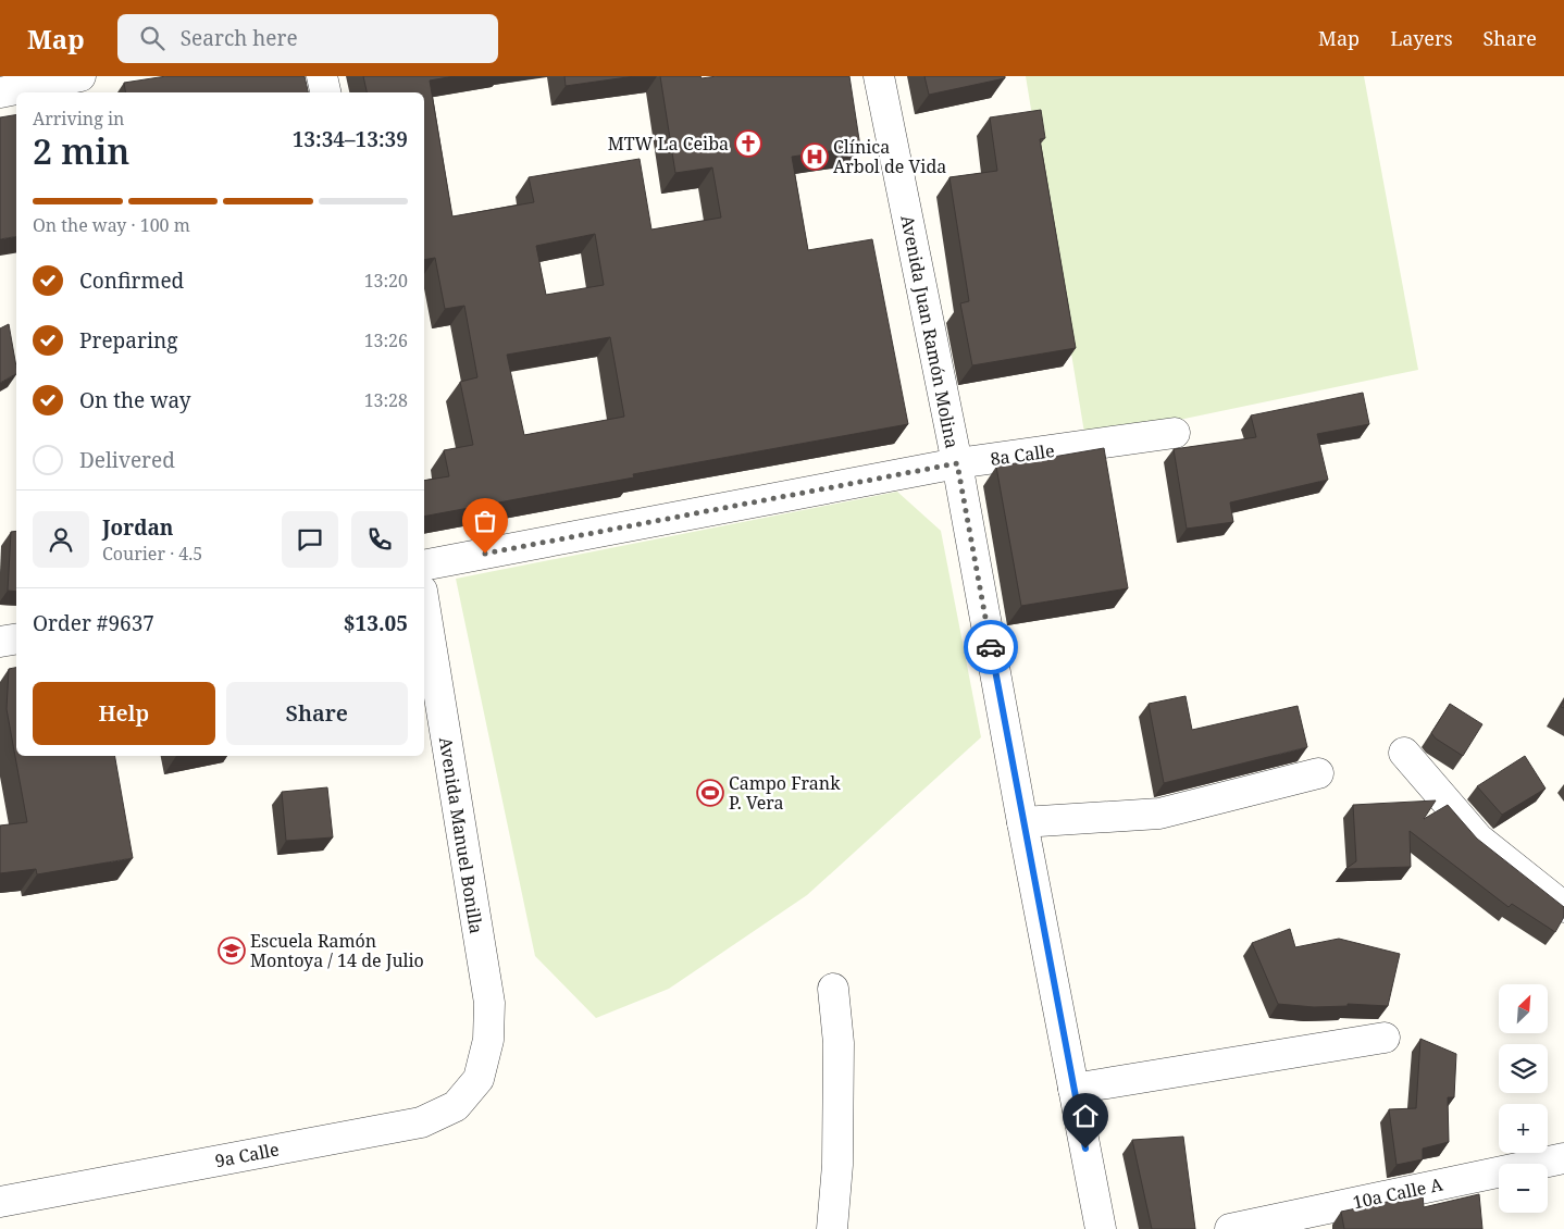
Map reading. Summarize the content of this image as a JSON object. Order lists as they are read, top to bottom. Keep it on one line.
{"streets":{"street":["Avenida Juan Ramón Molina","8a Calle","Avenida Manuel Bonilla","9a Calle","10a Calle A"]},"crossings":[["Avenida Juan Ramón Molina","8a Calle"],["Avenida Manuel Bonilla","9a Calle"]],"places":{"church":["MTW La Ceiba"],"hospital":["Clínica Arbol de Vida"],"sports":["Campo Frank P. Vera"],"school or university":["Escuela Ramón Montoya / 14 de Julio"]},"north":"top right","page":{"header":"Map","search":"Search here","nav":["Map","Layers","Share"],"heading":["2 min","Arriving in","13:34–13:39"],"panel":["Jordan","Courier · 4.5","Order #9637","$13.05"],"bar":"On the way · 100 m","list":[["Confirmed","13:20"],["Preparing","13:26"],["On the way","13:28"],"Delivered"],"buttons":["Help","Share"],"map_buttons":["+","−"]}}
